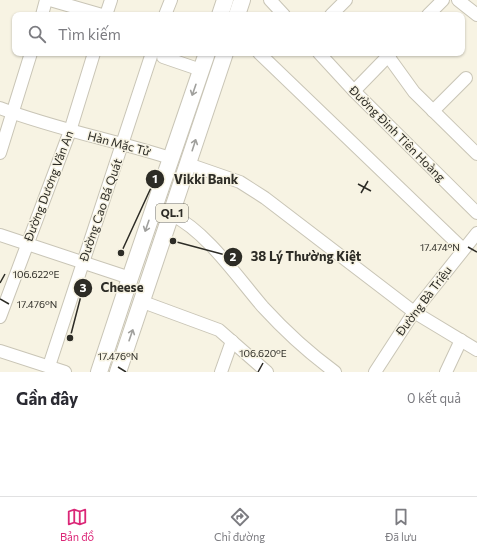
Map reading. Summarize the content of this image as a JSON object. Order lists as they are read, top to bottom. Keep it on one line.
{"streets":{"main road":["QL.1"],"street":["Đường Đinh Tiên Hoàng","Hàn Mặc Tử","Đường Dương Văn An","Đường Cao Bá Quát","Đường Bà Triệu"]},"crossings":[["Hàn Mặc Tử","Đường Dương Văn An"],["Hàn Mặc Tử","Đường Cao Bá Quát"],["Hàn Mặc Tử","QL.1"]],"places":["38 Lý Thường Kiệt","Vikki Bank","Cheese"],"page":{"search":"Tìm kiếm","heading":["Gần đây","0 kết quả"],"nav":["Bản đồ","Chỉ đường","Đã lưu"]},"coordinates":["17.474°N","106.622°E","17.476°N","106.620°E"]}
